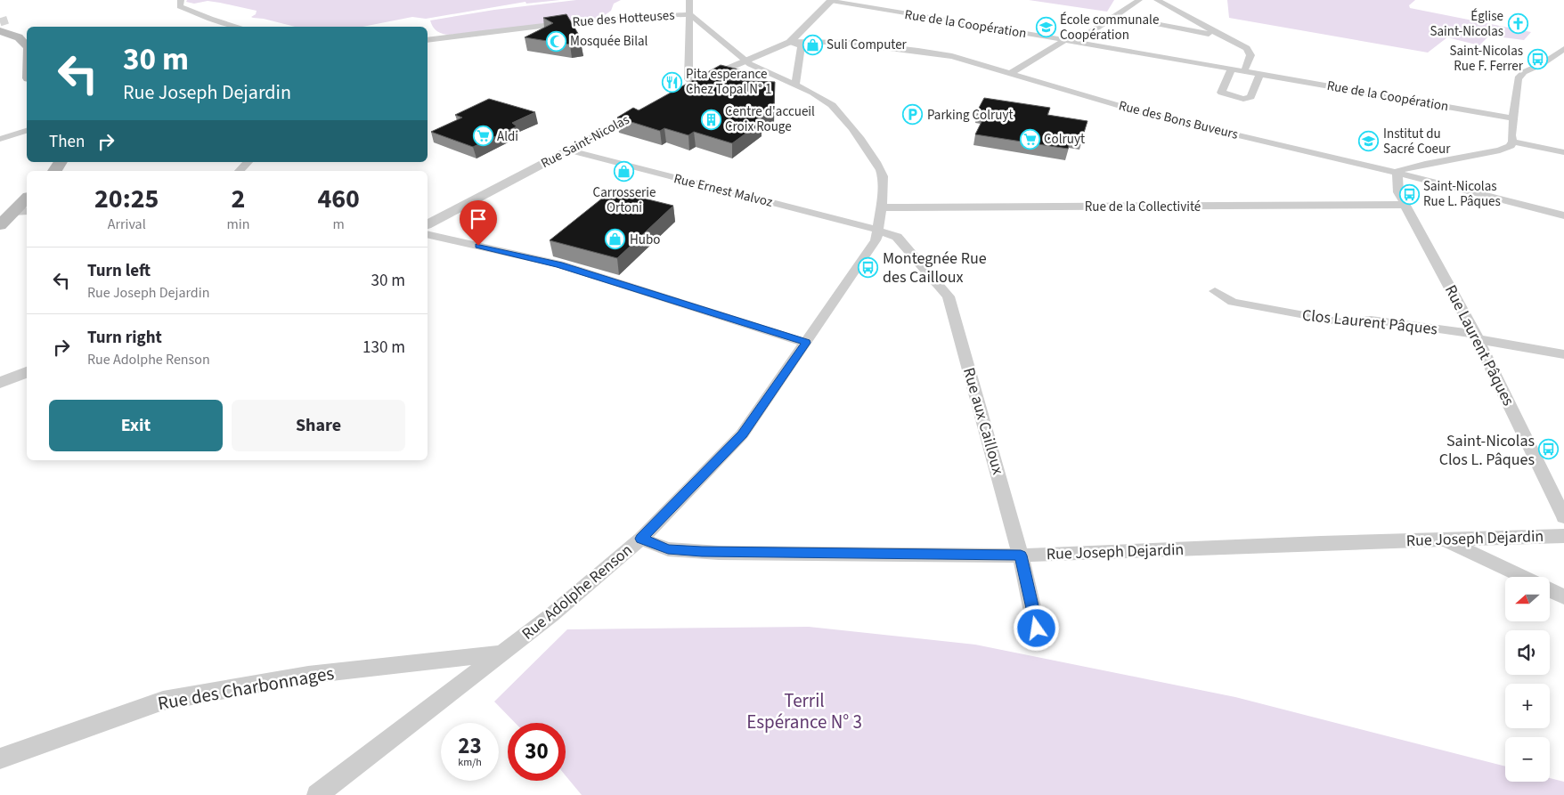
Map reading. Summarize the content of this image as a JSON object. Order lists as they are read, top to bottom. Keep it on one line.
{"streets":{"street":["Rue des Hotteuses","Rue de la Coopération","Rue des Bons Buveurs","Rue Saint-Nicolas","Rue Ernest Malvoz","Rue de la Collectivité","Clos Laurent Pâques","Rue Laurent Pâques","Rue aux Cailloux","Rue Joseph Dejardin","Rue Adolphe Renson","Rue des Charbonnages"]},"crossings":[["Rue des Hotteuses","Rue Adolphe Renson"],["Rue des Bons Buveurs","Rue Laurent Pâques"],["Rue Saint-Nicolas","Rue Ernest Malvoz"],["Rue Ernest Malvoz","Rue aux Cailloux"],["Rue Ernest Malvoz","Rue Adolphe Renson"],["Rue de la Collectivité","Rue Laurent Pâques"],["Rue de la Collectivité","Rue Adolphe Renson"],["Clos Laurent Pâques","Rue Laurent Pâques"],["Rue aux Cailloux","Rue Joseph Dejardin"],["Rue aux Cailloux","Rue Adolphe Renson"],["Rue Joseph Dejardin","Rue Adolphe Renson"],["Rue Adolphe Renson","Rue des Charbonnages"]],"parks":["Terril Espérance N° 3"],"places":{"church":["Église Saint-Nicolas"],"school or university":["École communale Coopération","Institut du Sacré Coeur"],"mosque":["Mosquée Bilal"],"shop":["Suli Computer","Carrosserie Ortoni","Hubo"],"bus stop":["Saint-Nicolas Rue F. Ferrer","Saint-Nicolas Rue L. Pâques","Montegnée Rue des Cailloux","Saint-Nicolas Clos L. Pâques"],"restaurant":["Pita esperance Chez Topal N° 1"],"parking":["Parking Colruyt"],"building":["Centre d'accueil Croix Rouge"],"supermarket":["Aldi","Colruyt"]},"north":"left","page":{"turn":["30 m","Rue Joseph Dejardin"],"then":"Then","eta":["20:25","Arrival","2","min","460","m"],"list":[{"name":"Turn left","note":"Rue Joseph Dejardin","value":"30 m"},{"name":"Turn right","note":"Rue Adolphe Renson","value":"130 m"}],"buttons":["Exit","Share"],"map_buttons":["+","−"],"speed":"23 km/h","limit":"30"}}
